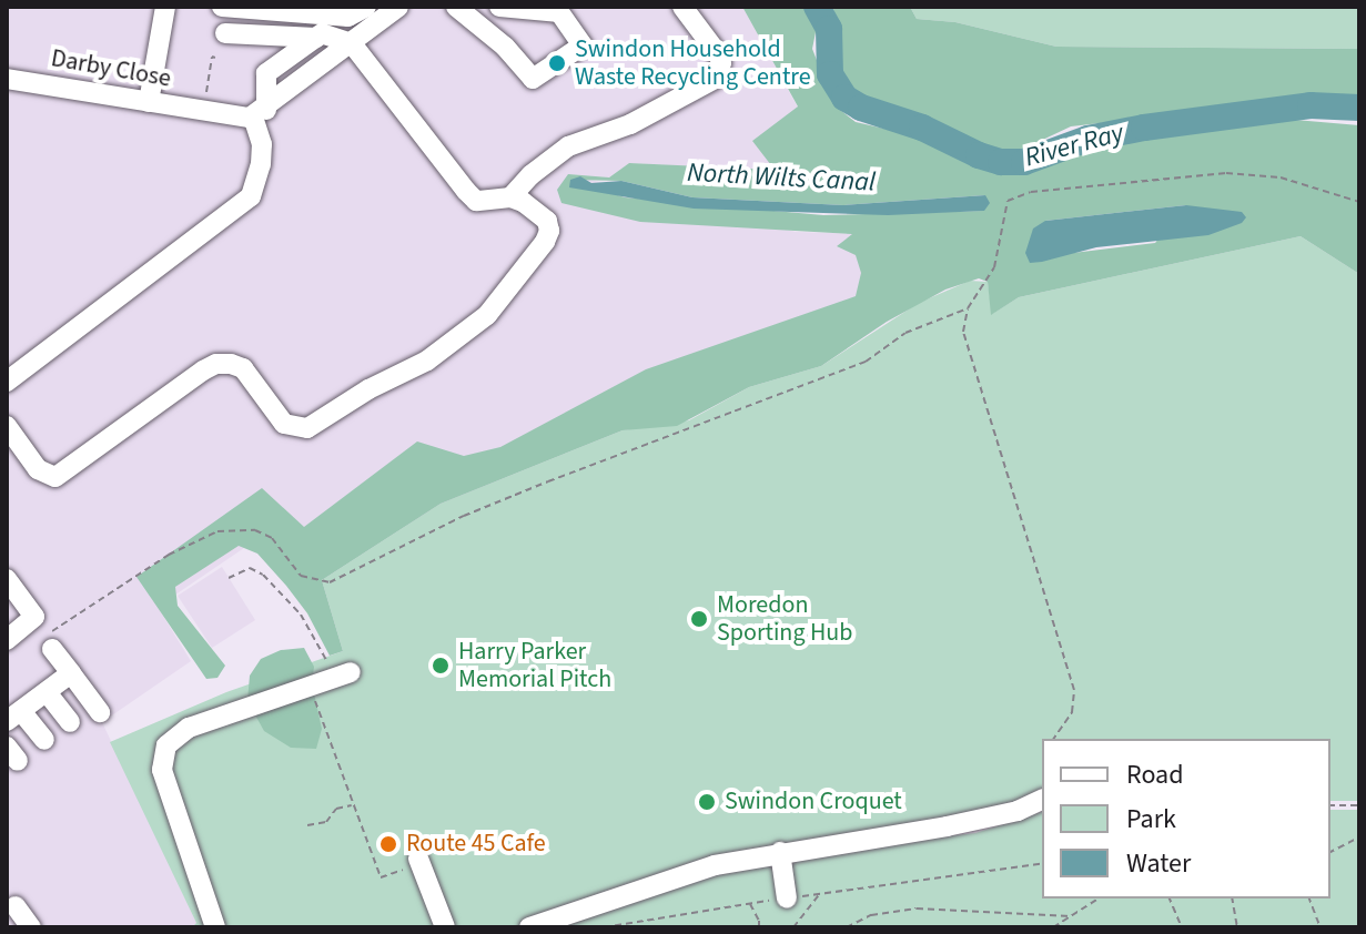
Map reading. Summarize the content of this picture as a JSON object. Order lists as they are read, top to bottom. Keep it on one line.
{"streets":{"street":["Darby Close"]},"water":["River Ray","North Wilts Canal"],"places":["Swindon Household Waste Recycling Centre","Moredon Sporting Hub","Harry Parker Memorial Pitch","Swindon Croquet","Route 45 Cafe"],"legend":["Road","Park","Water"]}
